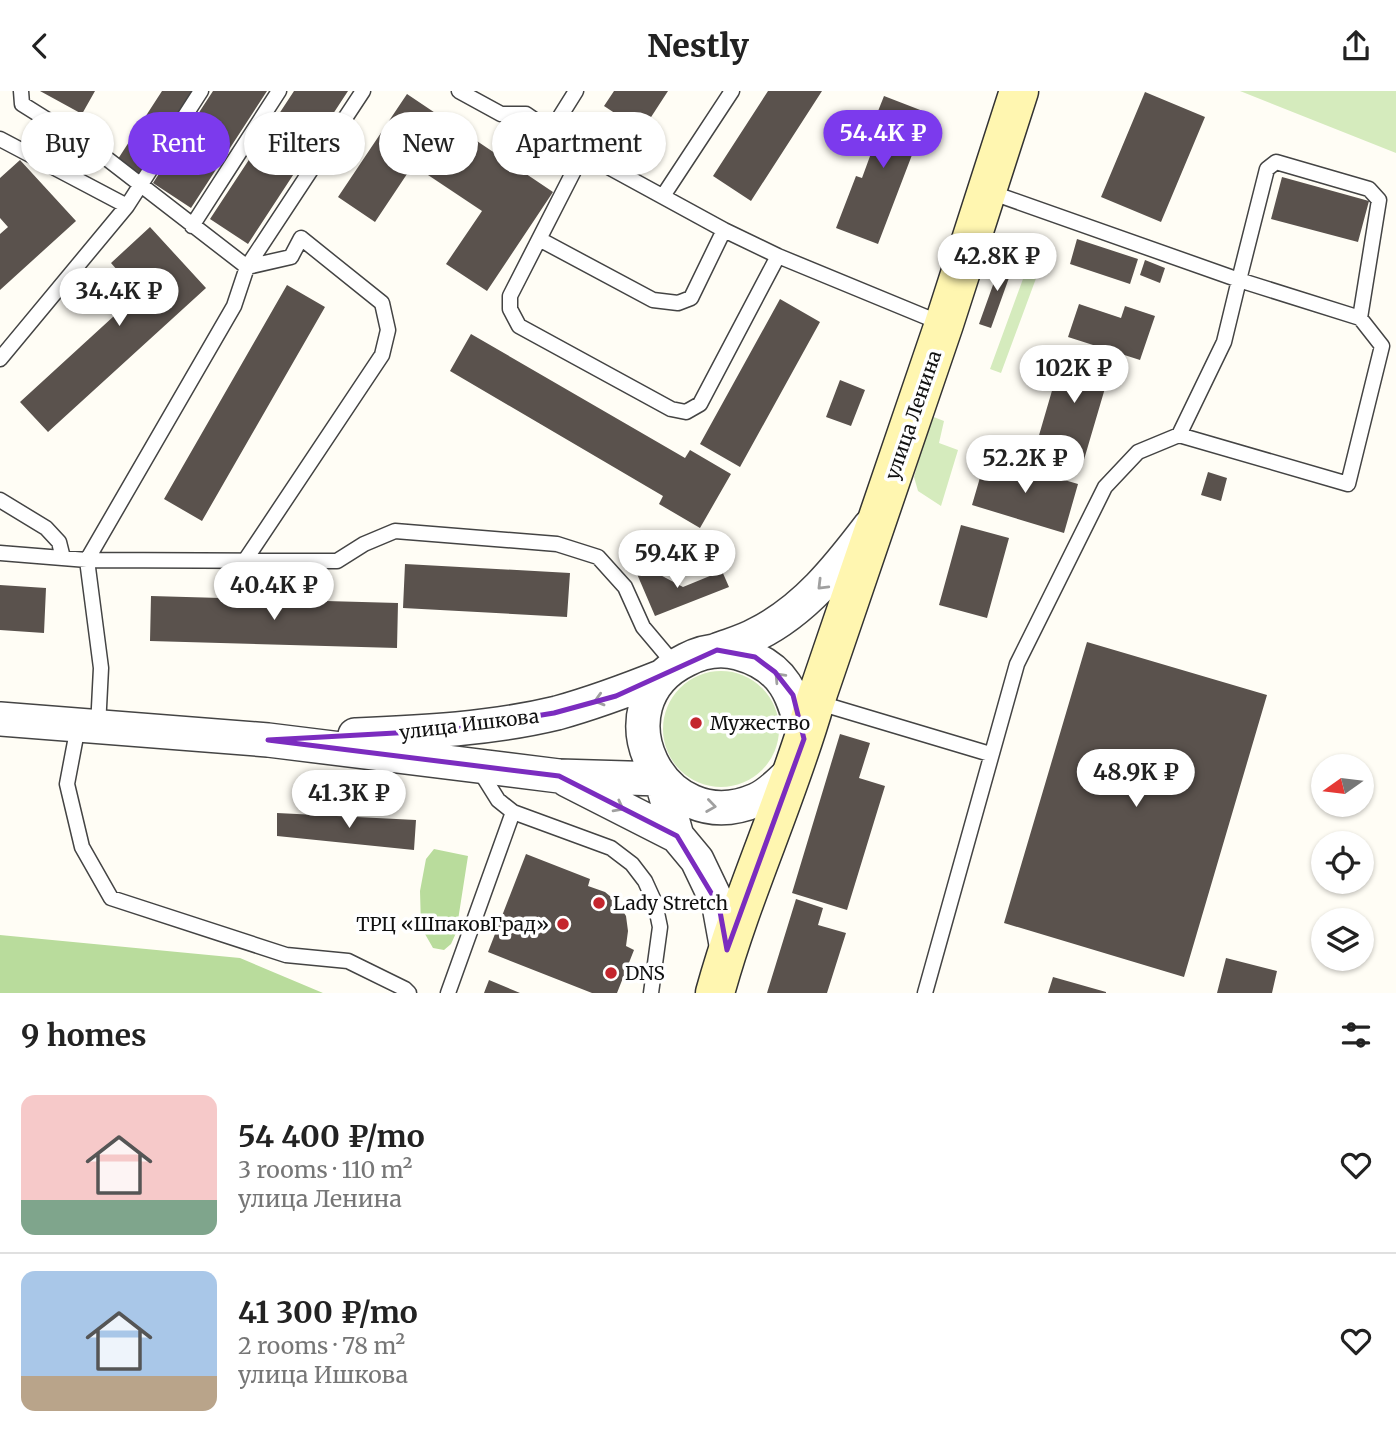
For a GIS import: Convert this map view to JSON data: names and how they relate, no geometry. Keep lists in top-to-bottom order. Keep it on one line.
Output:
{"streets":{"main road":["улица Ленина"],"street":["улица Ишкова"]},"crossings":[["улица Ленина","улица Ишкова"]],"places":["Мужество","Lady Stretch","ТРЦ «ШпаковГрад»","DNS"],"north":"left","page":{"header":"Nestly","price":["54.4K ₽","42.8K ₽","34.4K ₽","102K ₽","52.2K ₽","59.4K ₽","40.4K ₽","48.9K ₽","41.3K ₽"],"chip":["Buy","Rent","Filters","New","Apartment"],"heading":"9 homes","list":[{"name":"54 400 ₽/mo","note":"3 rooms · 110 m² · улица Ленина"},{"name":"41 300 ₽/mo","note":"2 rooms · 78 m² · улица Ишкова"}]}}
